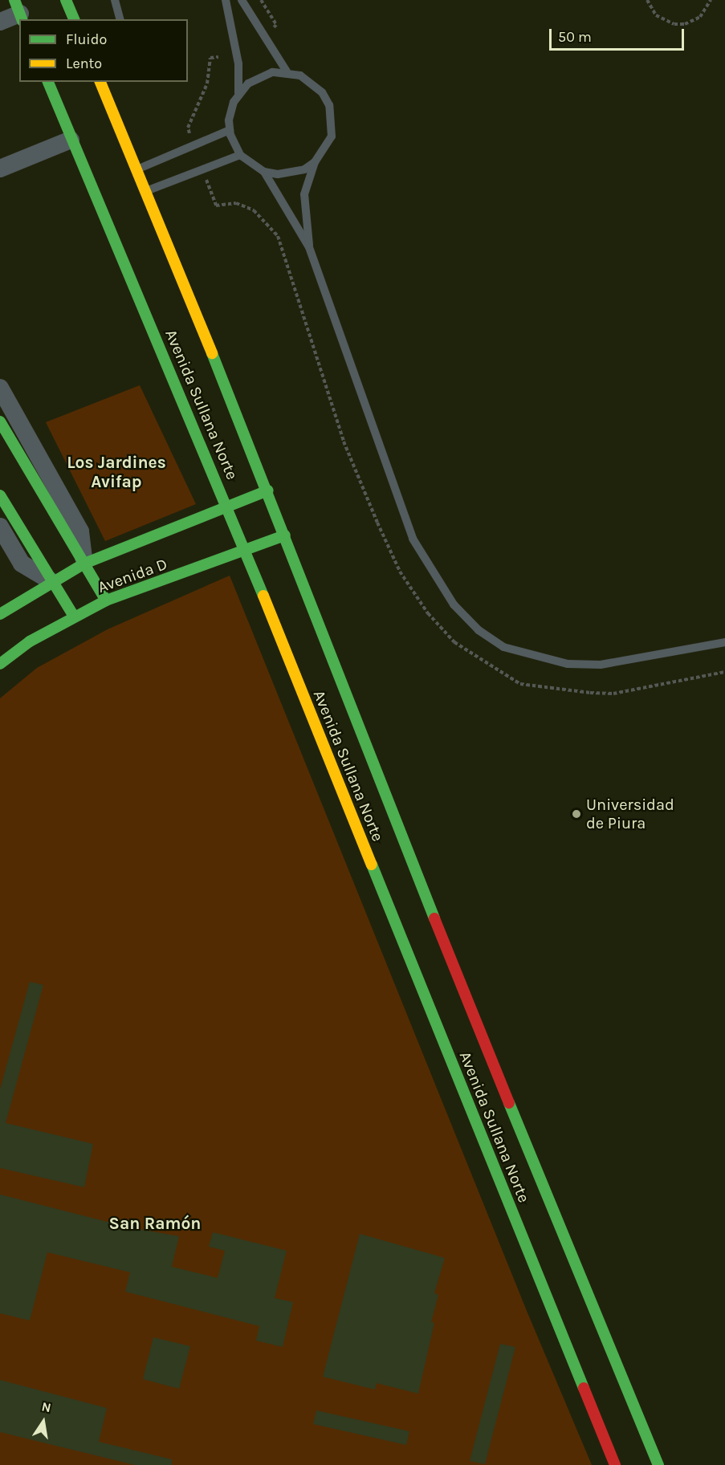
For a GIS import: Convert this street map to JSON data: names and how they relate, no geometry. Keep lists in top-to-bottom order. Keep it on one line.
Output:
{"streets":{"main road":["Avenida Sullana Norte","Avenida D"]},"crossings":[["Avenida Sullana Norte","Avenida D"]],"districts":["Los Jardines Avifap","San Ramón"],"places":["Universidad de Piura"],"legend":["Fluido","Lento"],"scale_bar":"50 m","north":"top"}
